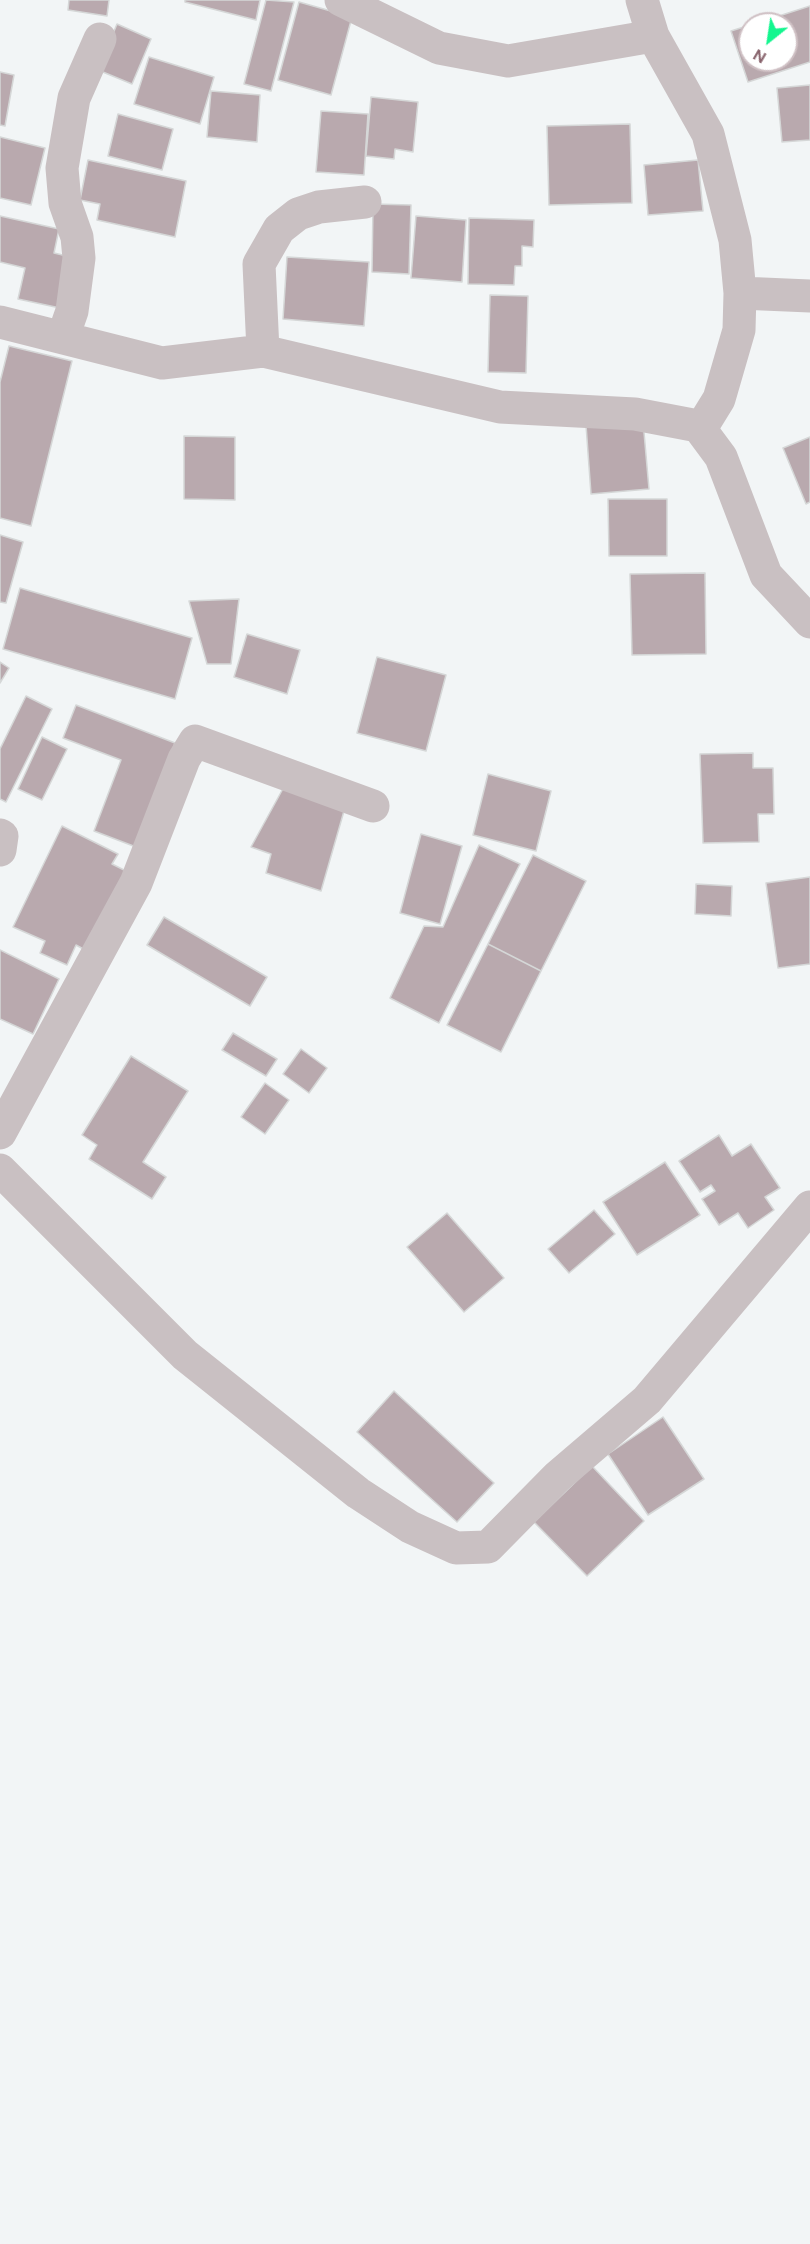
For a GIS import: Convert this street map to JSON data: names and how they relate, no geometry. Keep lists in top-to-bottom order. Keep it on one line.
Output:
{"north":"bottom left"}
